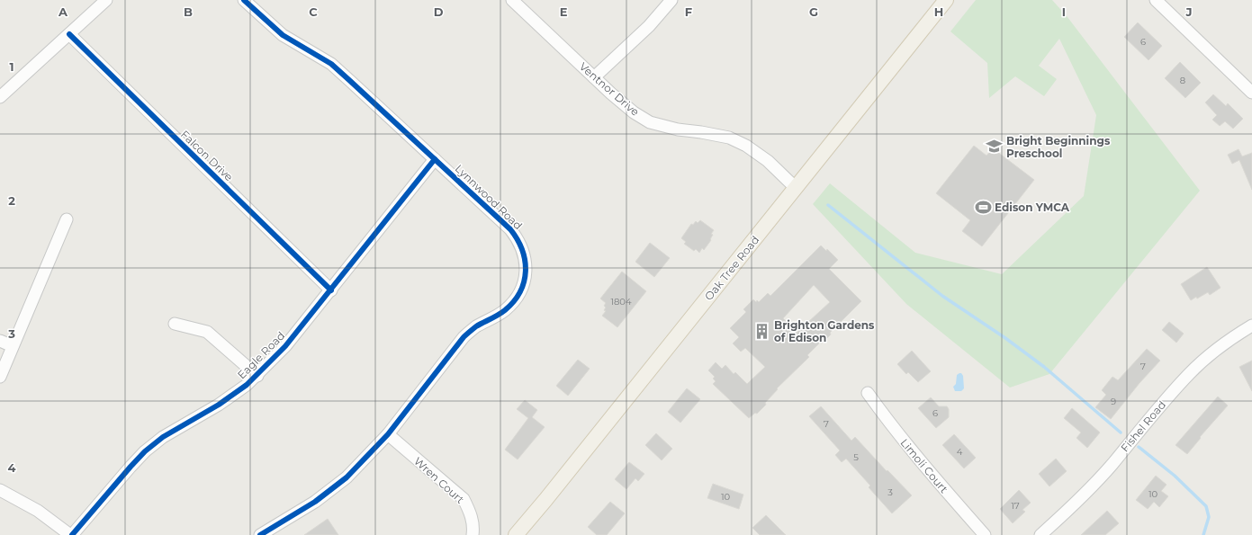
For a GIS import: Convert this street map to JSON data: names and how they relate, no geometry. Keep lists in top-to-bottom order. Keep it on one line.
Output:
{"streets":{"main road":["Oak Tree Road"],"street":["Ventnor Drive","Falcon Drive","Lynnwood Road","Eagle Road","Fishel Road","Limoli Court","Wren Court"]},"crossings":[["Ventnor Drive","Oak Tree Road"],["Falcon Drive","Eagle Road"],["Lynnwood Road","Eagle Road"],["Lynnwood Road","Wren Court"]],"places":{"school or university":["Bright Beginnings Preschool"],"sports":["Edison YMCA"],"building":["Brighton Gardens of Edison"]},"house_numbers":["6","8","1804","7","9","6","7","4","5","3","10","10","17"],"grid":{"columns":["A","B","C","D","E","F","G","H","I","J"],"rows":["1","2","3","4"]}}
